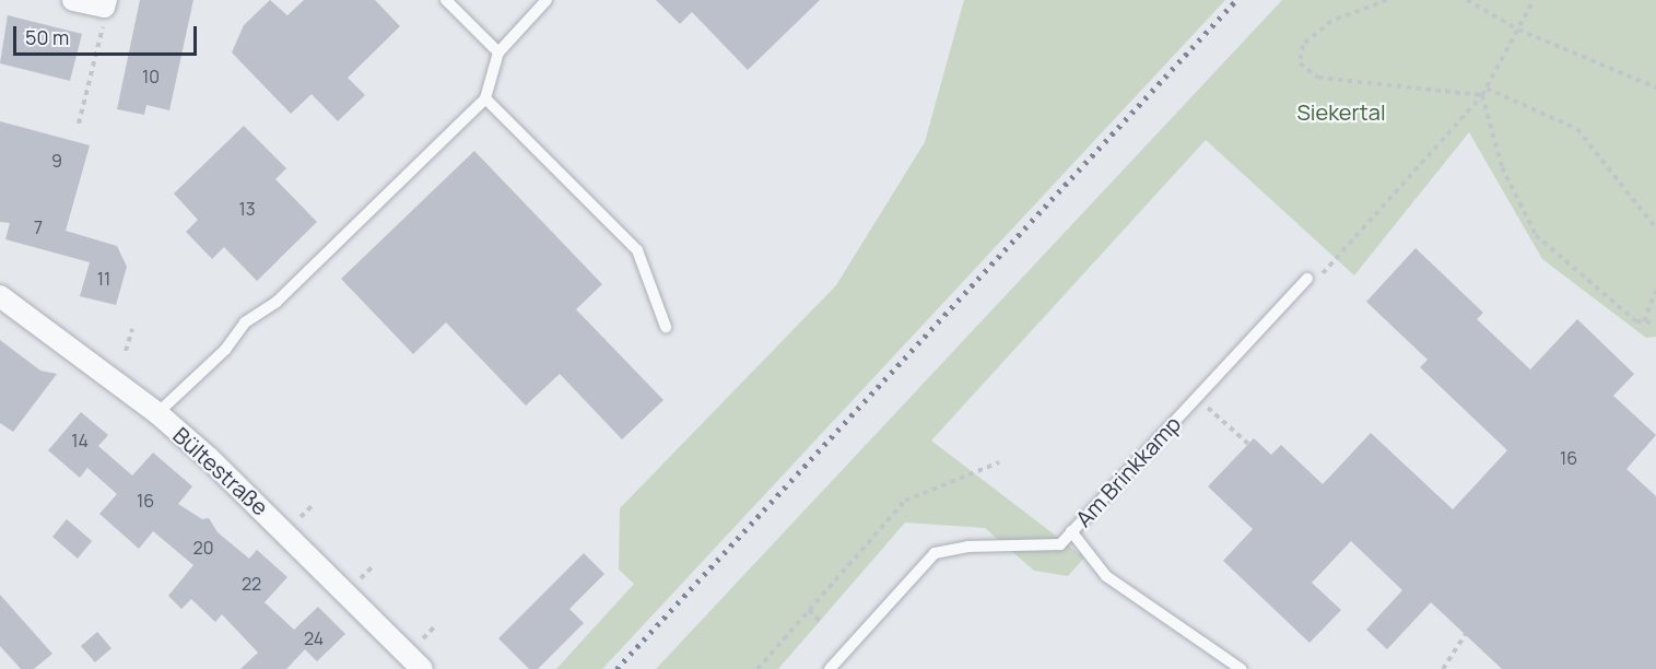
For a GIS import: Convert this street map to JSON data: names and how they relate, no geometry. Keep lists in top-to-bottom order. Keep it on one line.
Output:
{"streets":{"street":["Bültestraße"],"lane":["Am Brinkkamp"]},"parks":["Siekertal"],"house_numbers":["10","9","13","7","11","14","16","16","20","22","24"],"scale_bar":"50 m"}
